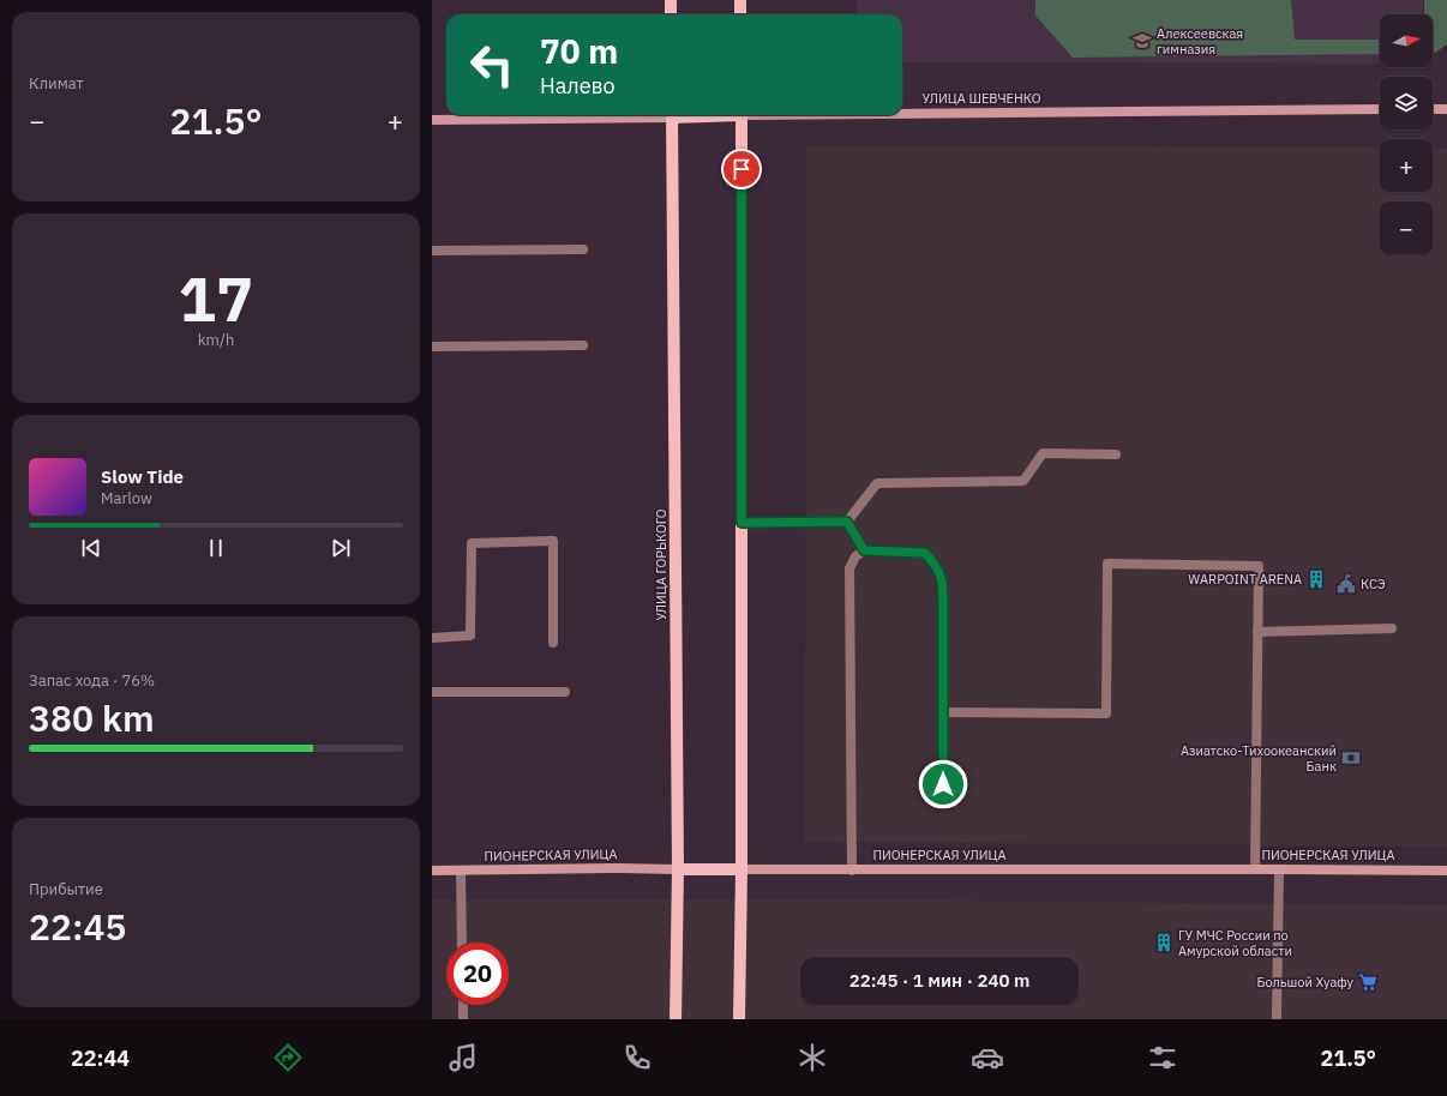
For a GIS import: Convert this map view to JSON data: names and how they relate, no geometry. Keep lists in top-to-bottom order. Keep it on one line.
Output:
{"streets":{"main road":["УЛИЦА ГОРЬКОГО","ПИОНЕРСКАЯ УЛИЦА"],"street":["УЛИЦА ШЕВЧЕНКО"]},"crossings":[["УЛИЦА ГОРЬКОГО","ПИОНЕРСКАЯ УЛИЦА"]],"places":{"school or university":["Алексеевская гимназия"],"building":["WARPOINT ARENA","ГУ МЧС России по Амурской области"],"public building":["КСЭ"],"bank":["Азиатско-Тихоокеанский Банк"],"supermarket":["Большой Хуафу"]},"north":"right","page":{"tile":["Климат",["17","km/h"],["Запас хода · 76%","380 km"],["Прибытие","22:45"]],"map_buttons":["+","−"],"turn":["70 m","Налево"],"heat":["−","21.5°","+"],"song":["Slow Tide","Marlow"],"limit":"20","trip":"22:45 · 1 мин · 240 m","tabs":["22:44","21.5°"]}}
